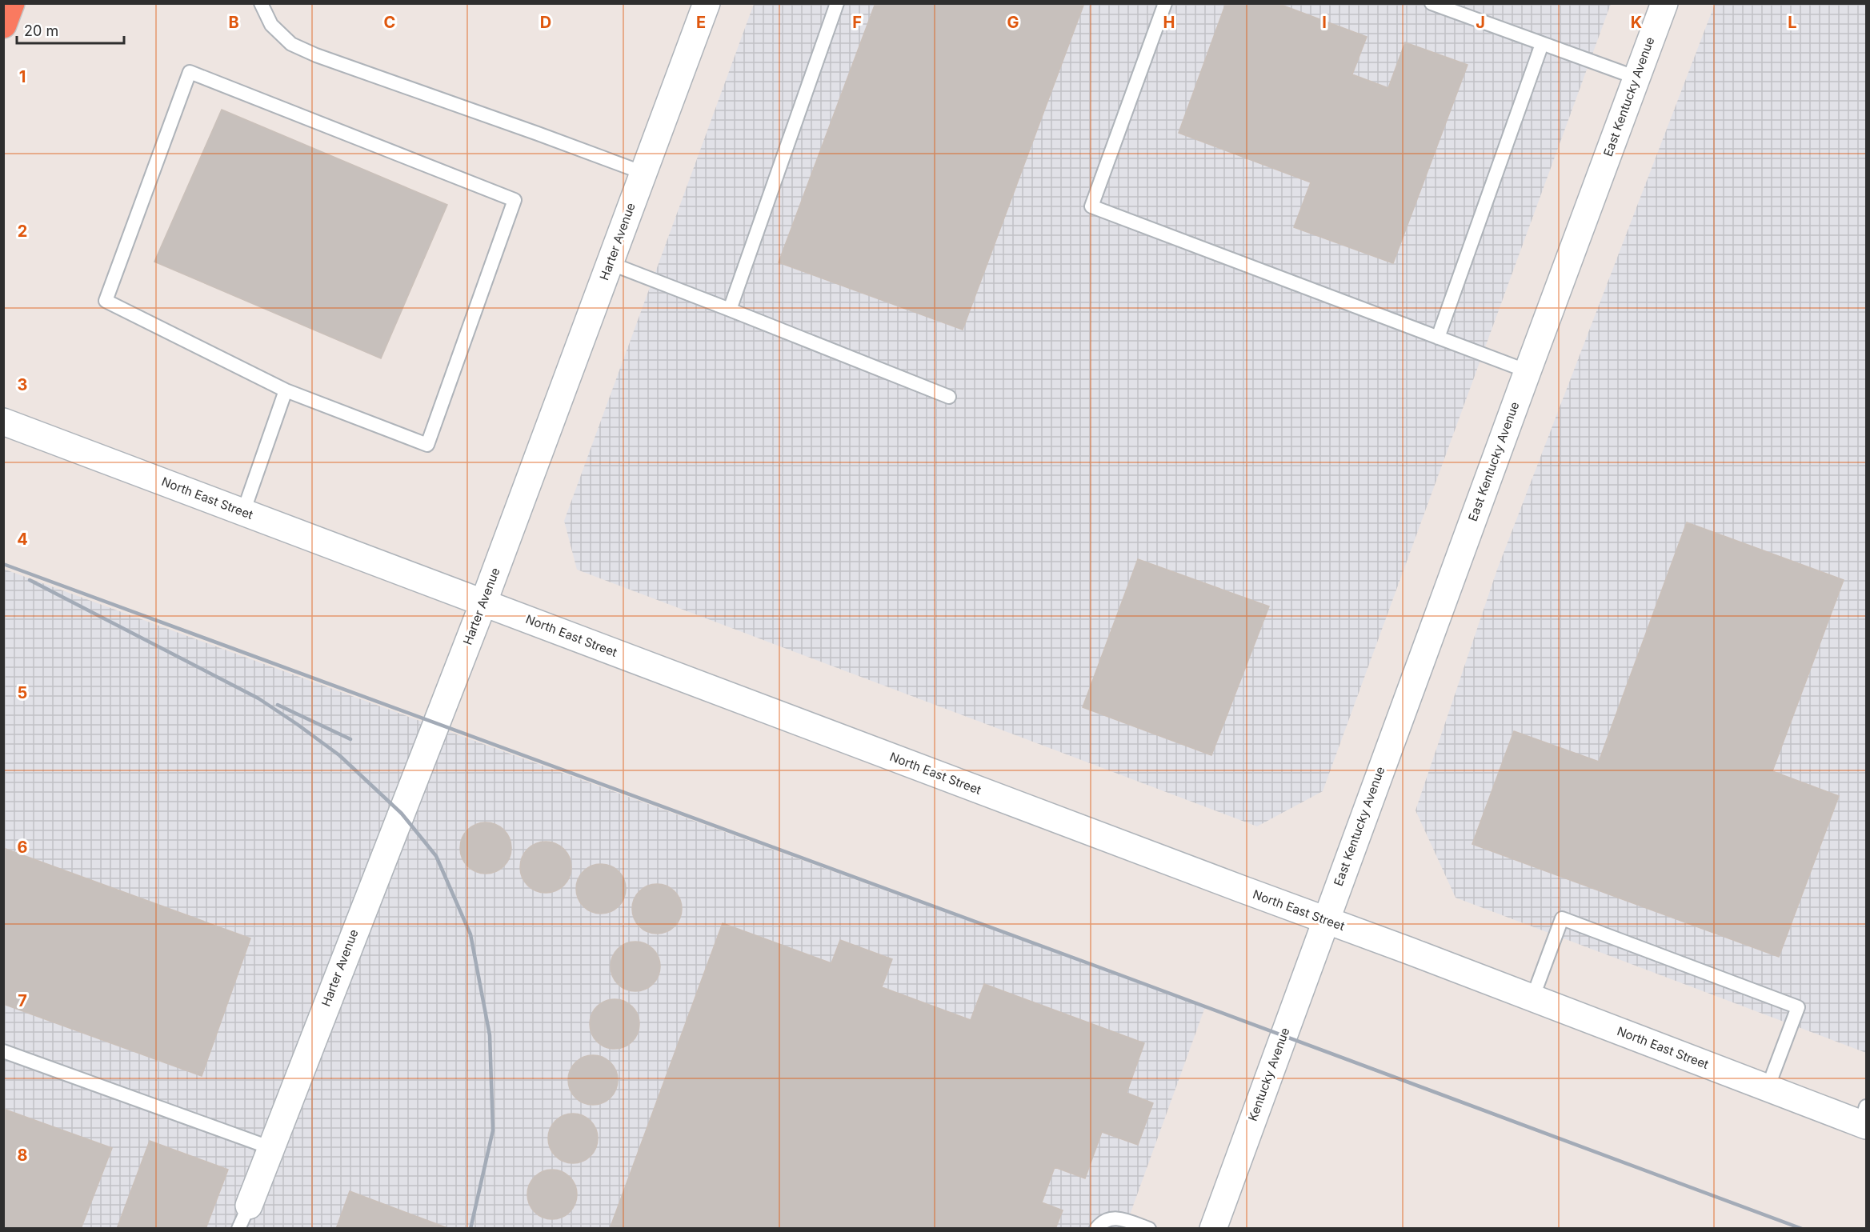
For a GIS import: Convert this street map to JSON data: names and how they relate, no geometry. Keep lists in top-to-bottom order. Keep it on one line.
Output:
{"streets":{"street":["East Kentucky Avenue","Harter Avenue","North East Street","Kentucky Avenue"]},"crossings":[["East Kentucky Avenue","North East Street"],["East Kentucky Avenue","Kentucky Avenue"],["Harter Avenue","North East Street"],["North East Street","Kentucky Avenue"]],"scale_bar":"20 m","grid":{"columns":["B","C","D","E","F","G","H","I","J","K","L"],"rows":["1","2","3","4","5","6","7","8"]}}
